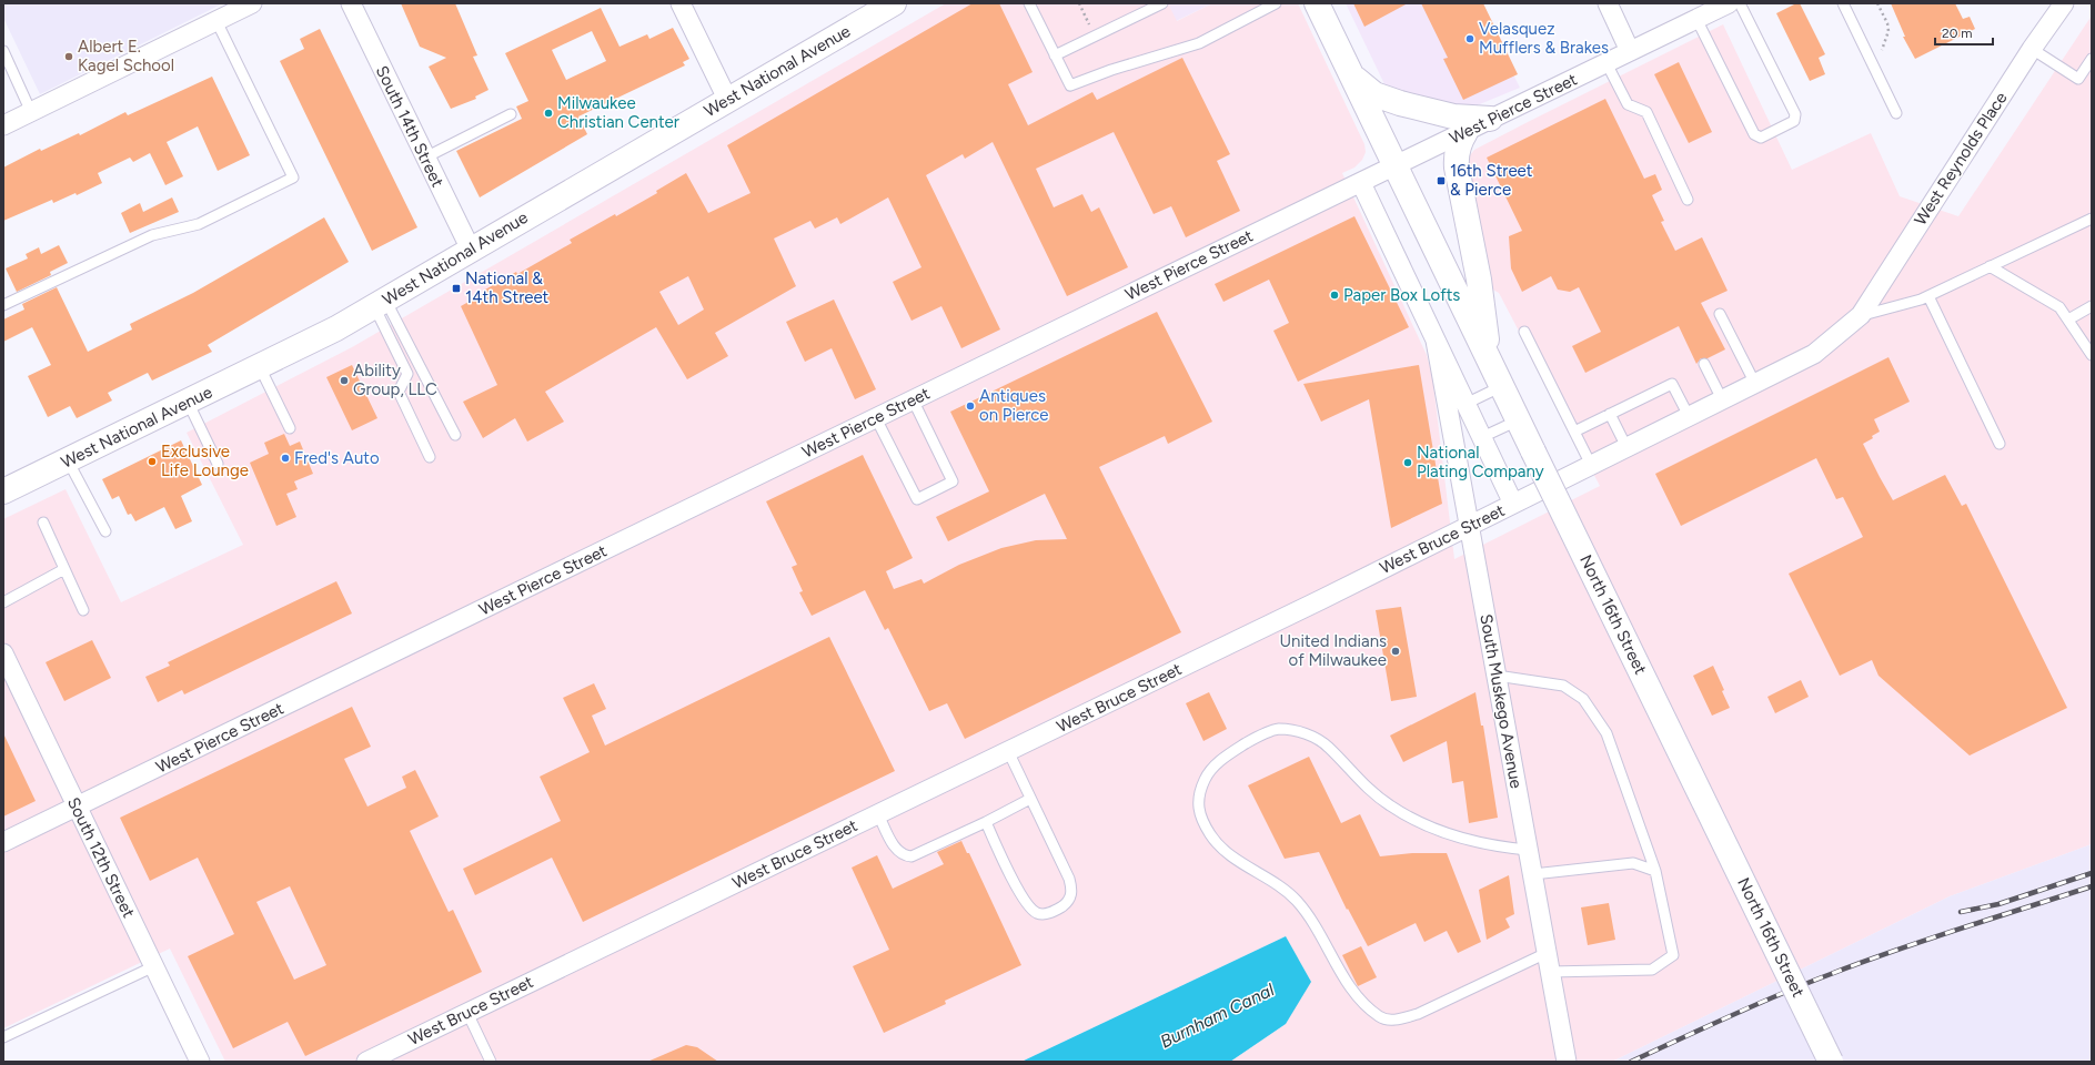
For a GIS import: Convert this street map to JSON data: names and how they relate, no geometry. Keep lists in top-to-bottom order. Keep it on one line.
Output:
{"streets":{"main road":["West National Avenue","North 16th Street"],"street":["West Pierce Street","South 14th Street","West Reynolds Place","West Bruce Street","South Muskego Avenue","South 12th Street"]},"crossings":[["West National Avenue","South 14th Street"],["West Pierce Street","North 16th Street"],["West Pierce Street","South Muskego Avenue"],["West Pierce Street","South 12th Street"],["West Reynolds Place","West Bruce Street"],["West Bruce Street","South Muskego Avenue"]],"water":["Burnham Canal"],"places":{"other":["Velasquez Mufflers & Brakes","Albert E. Kagel School","Milwaukee Christian Center","Paper Box Lofts","Ability Group, LLC","Antiques on Pierce","Fred's Auto","Exclusive Life Lounge","National Plating Company","United Indians of Milwaukee"],"transit":["16th Street & Pierce","National & 14th Street"]},"scale_bar":"20 m"}
